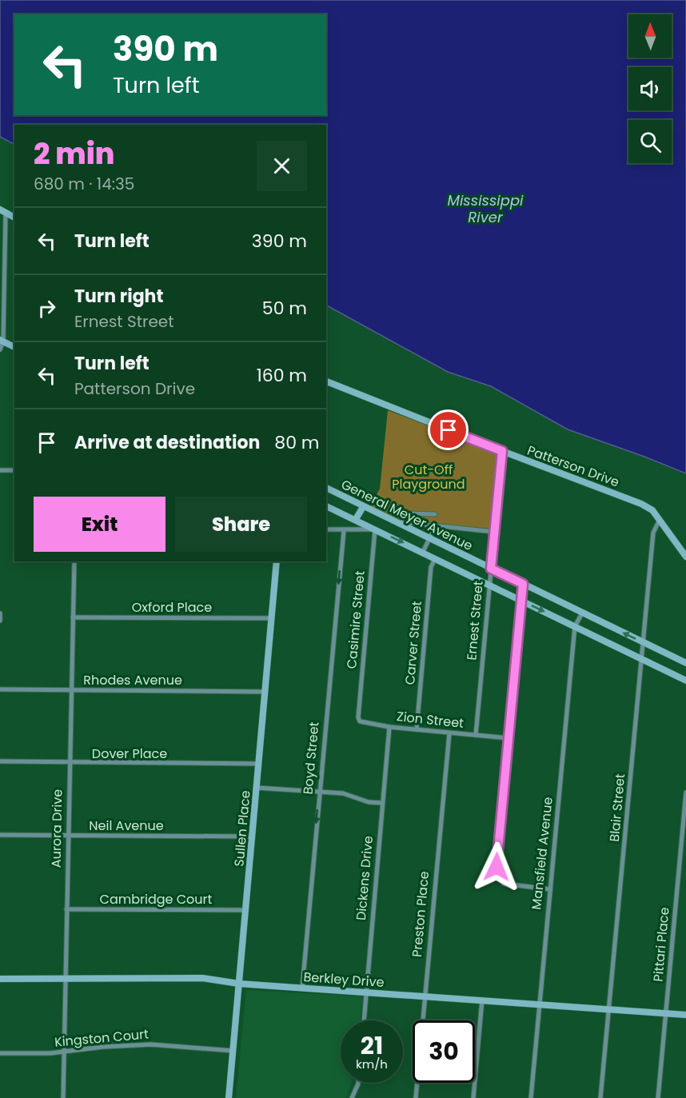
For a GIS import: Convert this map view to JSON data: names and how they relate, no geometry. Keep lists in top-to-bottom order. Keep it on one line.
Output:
{"streets":{"street":["Patterson Drive","General Meyer Avenue","Oxford Place","Casimire Street","Ernest Street","Carver Street","Rhodes Avenue","Zion Street","Dover Place","Boyd Street","Blair Street","Neil Avenue","Aurora Drive","Sullen Place","Mansfield Avenue","Dickens Drive","Cambridge Court","Preston Place","Pittari Place","Berkley Drive","Kingston Court"]},"crossings":[["Patterson Drive","Ernest Street"],["Patterson Drive","Blair Street"],["General Meyer Avenue","Casimire Street"],["General Meyer Avenue","Ernest Street"],["General Meyer Avenue","Carver Street"],["General Meyer Avenue","Blair Street"],["General Meyer Avenue","Mansfield Avenue"],["Oxford Place","Aurora Drive"],["Oxford Place","Sullen Place"],["Casimire Street","Zion Street"],["Ernest Street","Zion Street"],["Carver Street","Zion Street"],["Rhodes Avenue","Aurora Drive"],["Rhodes Avenue","Sullen Place"],["Zion Street","Dickens Drive"],["Zion Street","Preston Place"],["Dover Place","Aurora Drive"],["Dover Place","Sullen Place"],["Boyd Street","Berkley Drive"],["Blair Street","Berkley Drive"],["Neil Avenue","Aurora Drive"],["Neil Avenue","Sullen Place"],["Aurora Drive","Cambridge Court"],["Aurora Drive","Berkley Drive"],["Aurora Drive","Kingston Court"],["Sullen Place","Cambridge Court"],["Sullen Place","Berkley Drive"],["Sullen Place","Kingston Court"],["Mansfield Avenue","Berkley Drive"],["Dickens Drive","Berkley Drive"],["Preston Place","Berkley Drive"],["Pittari Place","Berkley Drive"]],"one_way":["Boyd Street"],"water":["Mississippi River"],"parks":["Cut-Off Playground"],"north":"top","page":{"turn":["390 m","Turn left"],"heading":["2 min","680 m · 14:35"],"list":[{"name":"Turn left","value":"390 m"},{"name":"Turn right","note":"Ernest Street","value":"50 m"},{"name":"Turn left","note":"Patterson Drive","value":"160 m"},{"name":"Arrive at destination","value":"80 m"}],"buttons":["Exit","Share"],"speed":"21 km/h","limit":"30"}}
